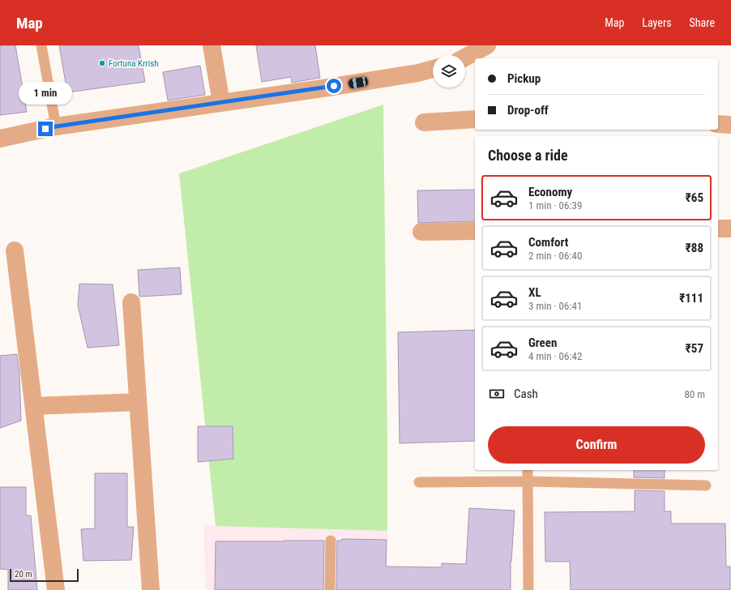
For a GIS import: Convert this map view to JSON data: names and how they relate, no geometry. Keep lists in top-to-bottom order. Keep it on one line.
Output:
{"places":["Fortuna Krrish"],"scale_bar":"20 m","page":{"header":"Map","nav":["Map","Layers","Share"],"banner":["Pickup","Drop-off"],"bubble":"1 min","heading":"Choose a ride","list":[{"name":"Economy","note":"1 min · 06:39","value":"₹65"},{"name":"Comfort","note":"2 min · 06:40","value":"₹88"},{"name":"XL","note":"3 min · 06:41","value":"₹111"},{"name":"Green","note":"4 min · 06:42","value":"₹57"}],"pay":["Cash","80 m"],"buttons":"Confirm","scale":"20 m"}}
